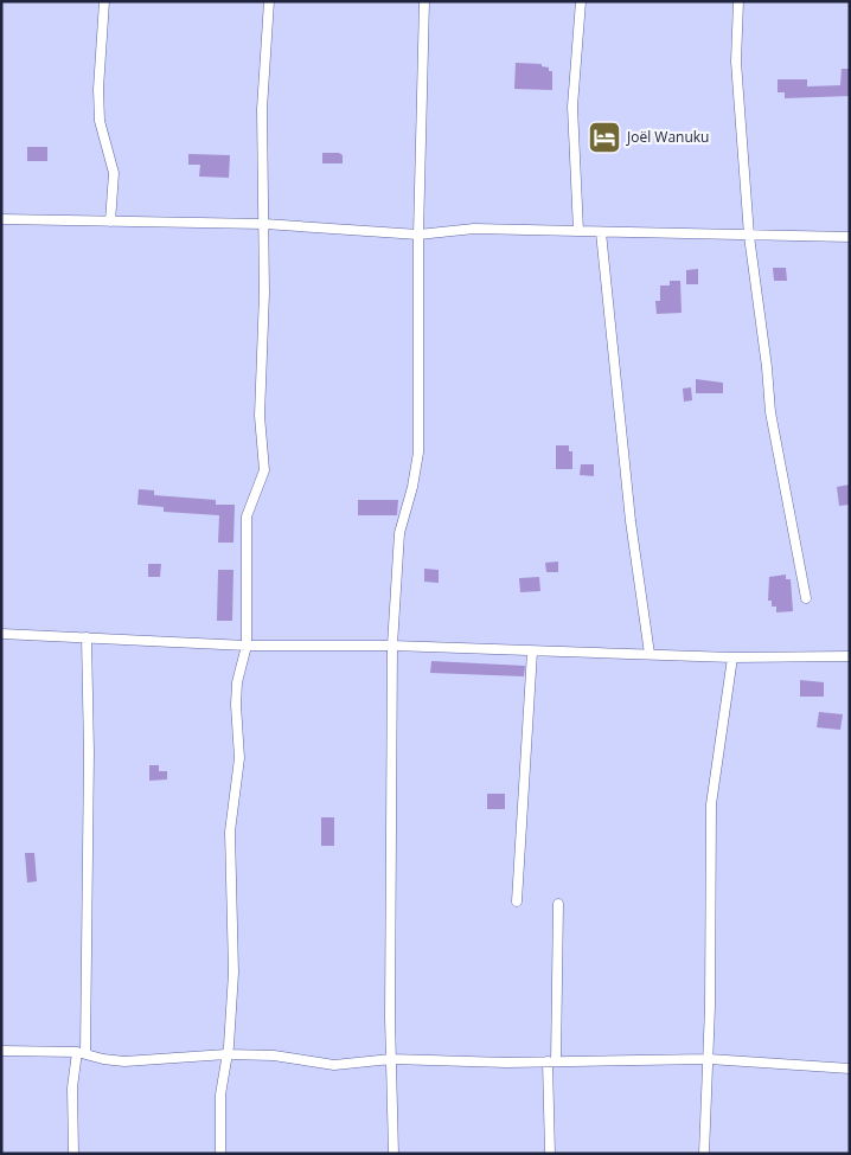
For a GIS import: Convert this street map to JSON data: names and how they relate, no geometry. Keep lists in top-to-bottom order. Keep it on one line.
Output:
{"places":{"hotel":["Joël Wanuku"]}}
